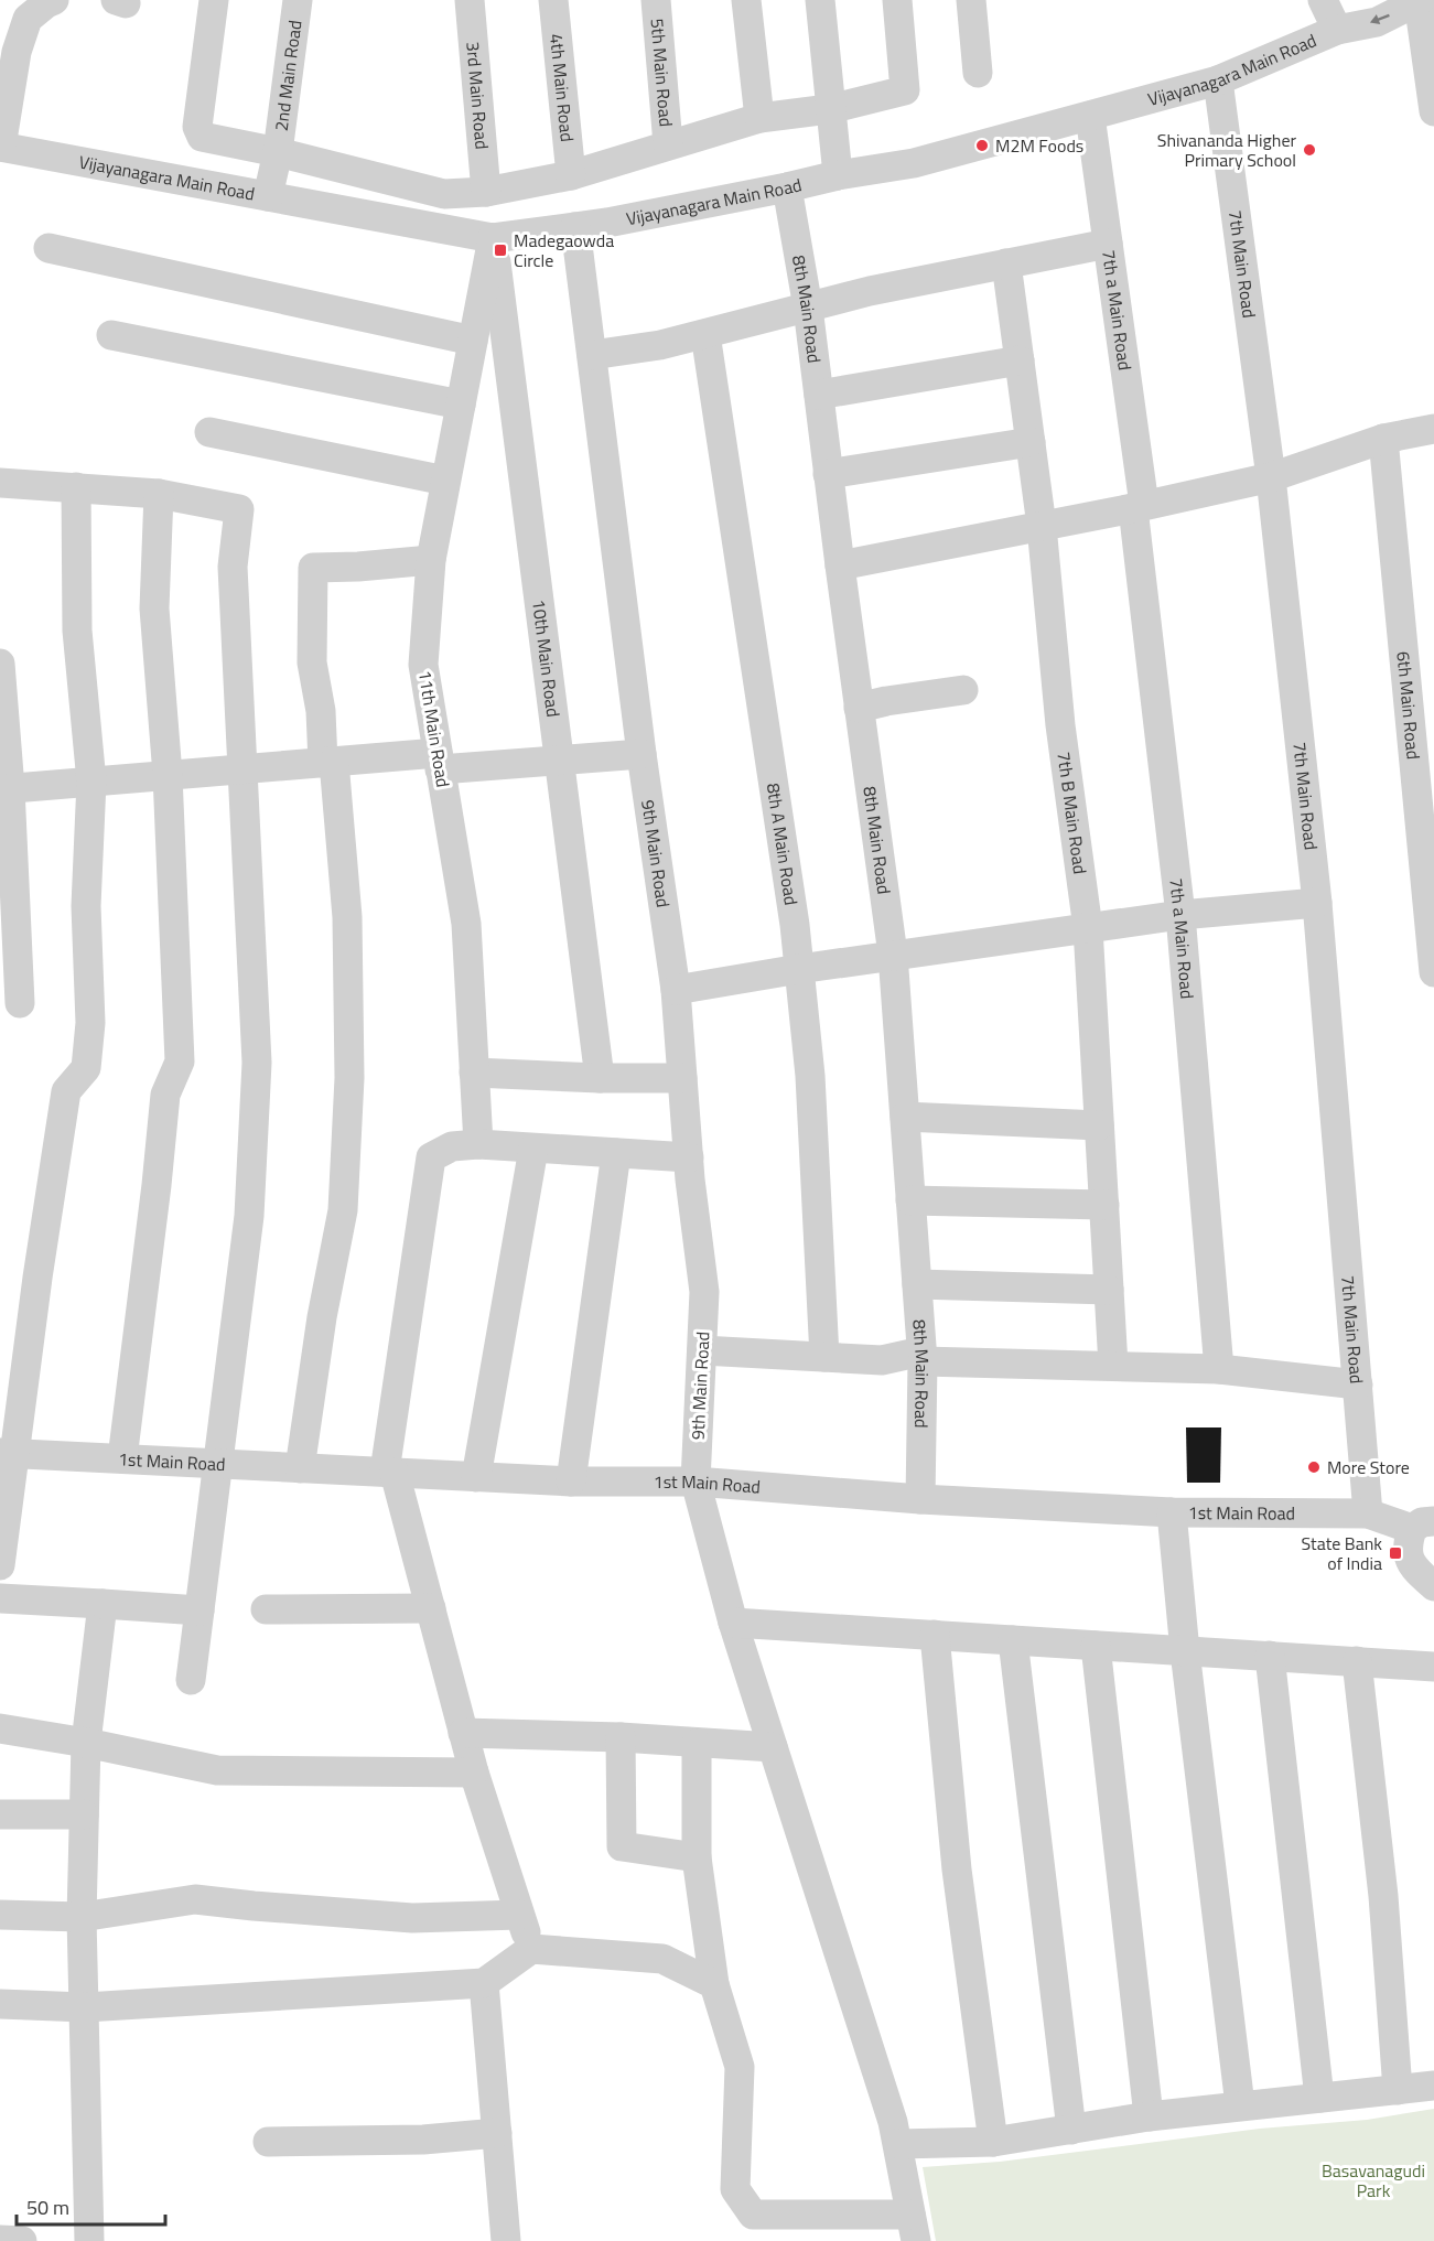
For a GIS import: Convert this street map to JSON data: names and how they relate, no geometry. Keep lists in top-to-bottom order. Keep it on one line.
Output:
{"streets":{"street":["Vijayanagara Main Road","5th Main Road","2nd Main Road","4th Main Road","3rd Main Road","7th Main Road","8th Main Road","7th a Main Road","10th Main Road","6th Main Road","11th Main Road","7th B Main Road","8th A Main Road","9th Main Road","1st Main Road"]},"crossings":[["Vijayanagara Main Road","2nd Main Road"],["Vijayanagara Main Road","7th Main Road"],["Vijayanagara Main Road","8th Main Road"],["Vijayanagara Main Road","7th a Main Road"],["Vijayanagara Main Road","10th Main Road"],["Vijayanagara Main Road","11th Main Road"],["Vijayanagara Main Road","9th Main Road"],["7th Main Road","1st Main Road"],["8th Main Road","1st Main Road"],["10th Main Road","11th Main Road"],["9th Main Road","1st Main Road"]],"parks":["Basavanagudi Park"],"places":{"other":["M2M Foods","Shivananda Higher Primary School","More Store"],"transit":["Madegaowda Circle","State Bank of India"]},"scale_bar":"50 m"}
